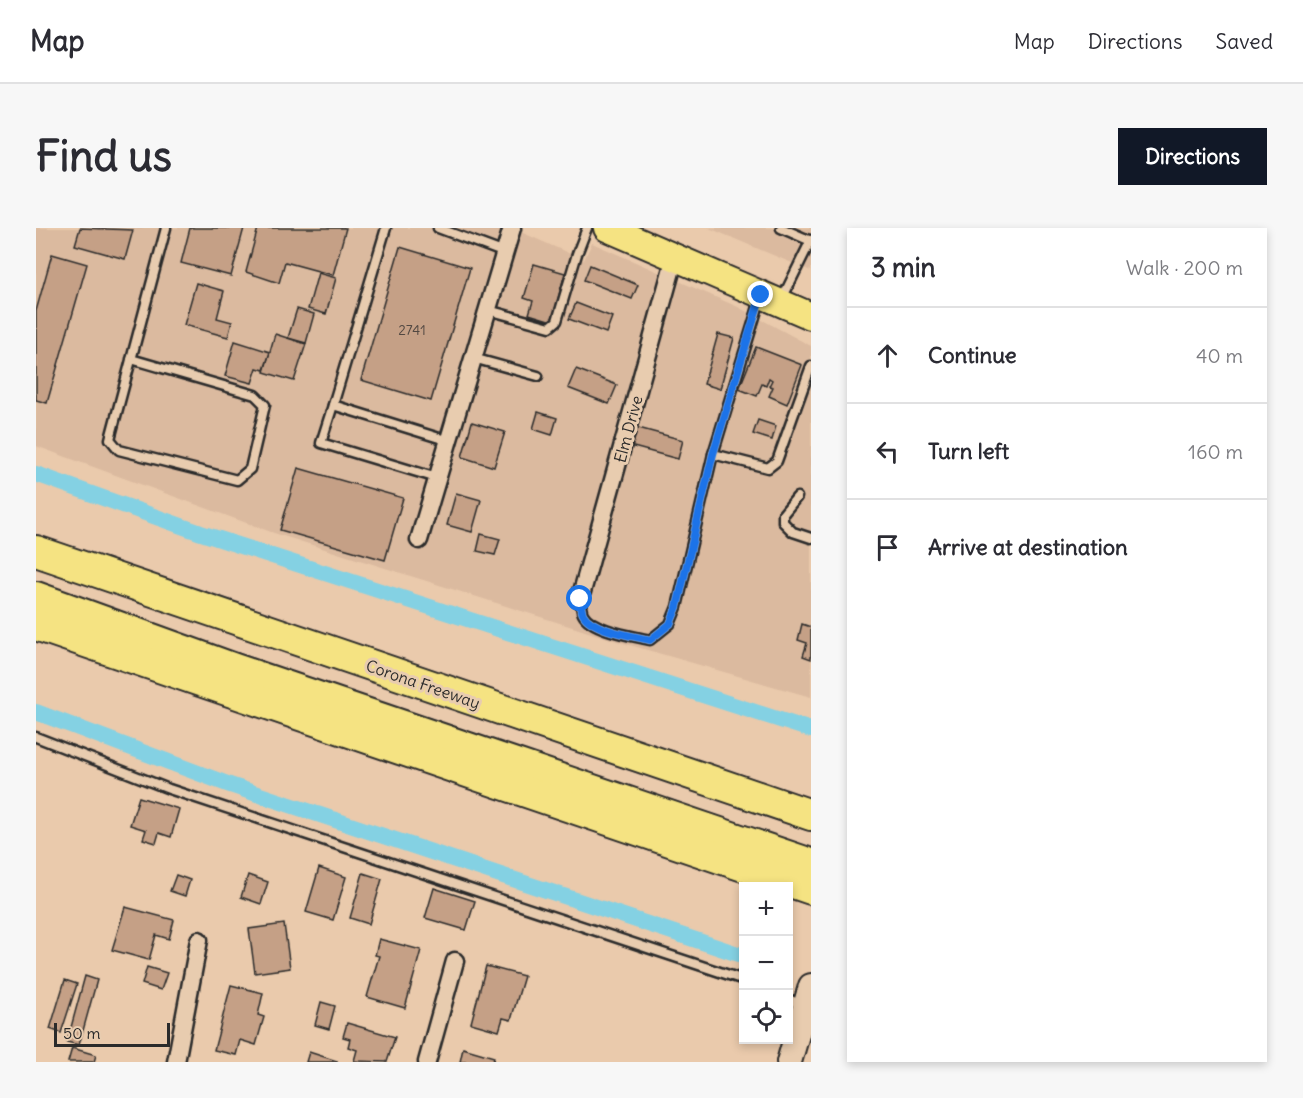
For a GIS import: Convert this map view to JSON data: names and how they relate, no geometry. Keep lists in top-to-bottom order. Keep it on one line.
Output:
{"streets":{"highway":["Corona Freeway"],"street":["Elm Drive"]},"house_numbers":["2741"],"scale_bar":"50 m","page":{"header":"Map","nav":["Map","Directions","Saved"],"buttons":"Directions","title":"Find us","heading":["3 min","Walk · 200 m"],"list":[["Continue","40 m"],["Turn left","160 m"],"Arrive at destination"],"map_buttons":["+","−"],"scale":"50 m"}}
